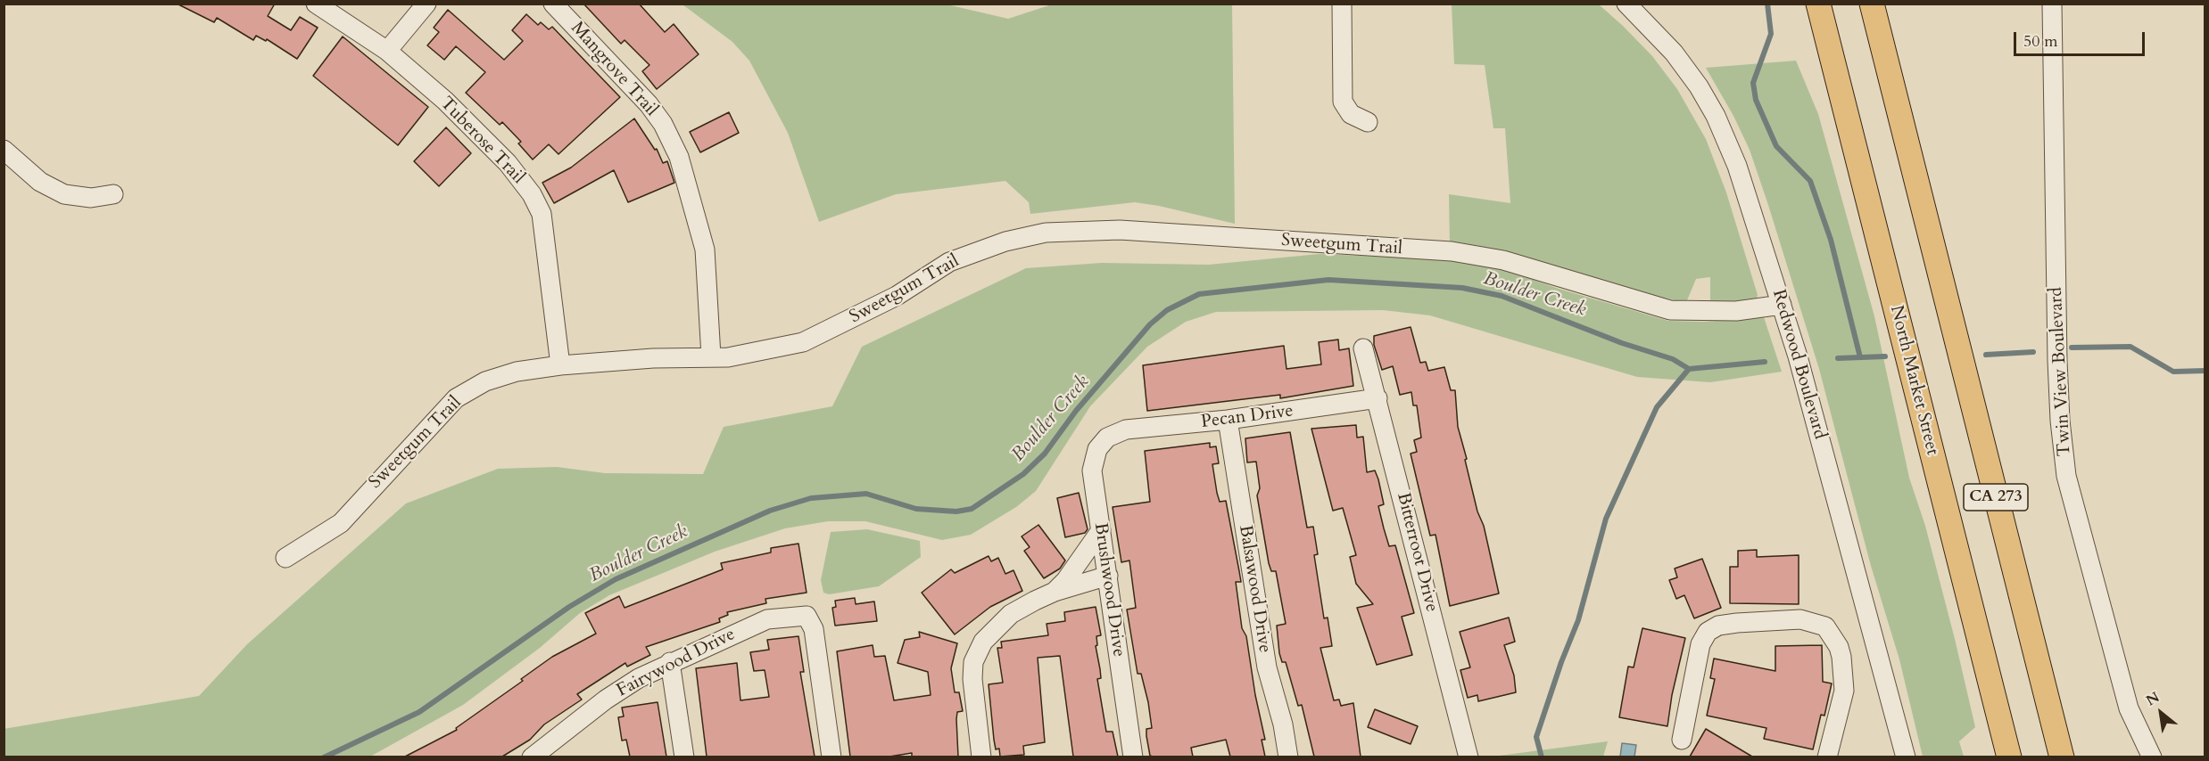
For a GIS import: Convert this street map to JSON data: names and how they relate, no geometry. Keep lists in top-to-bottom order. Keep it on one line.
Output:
{"streets":{"main road":["North Market Street","CA 273"],"street":["Mangrove Trail","Tuberose Trail","Sweetgum Trail","Redwood Boulevard","Twin View Boulevard","Pecan Drive","Bitterroot Drive","Balsawood Drive","Brushwood Drive","Fairywood Drive"]},"crossings":[["Mangrove Trail","Sweetgum Trail"],["Tuberose Trail","Sweetgum Trail"],["Sweetgum Trail","Redwood Boulevard"],["Pecan Drive","Bitterroot Drive"],["Pecan Drive","Balsawood Drive"],["Pecan Drive","Brushwood Drive"]],"water":["Boulder Creek"],"scale_bar":"50 m","north":"top left"}
